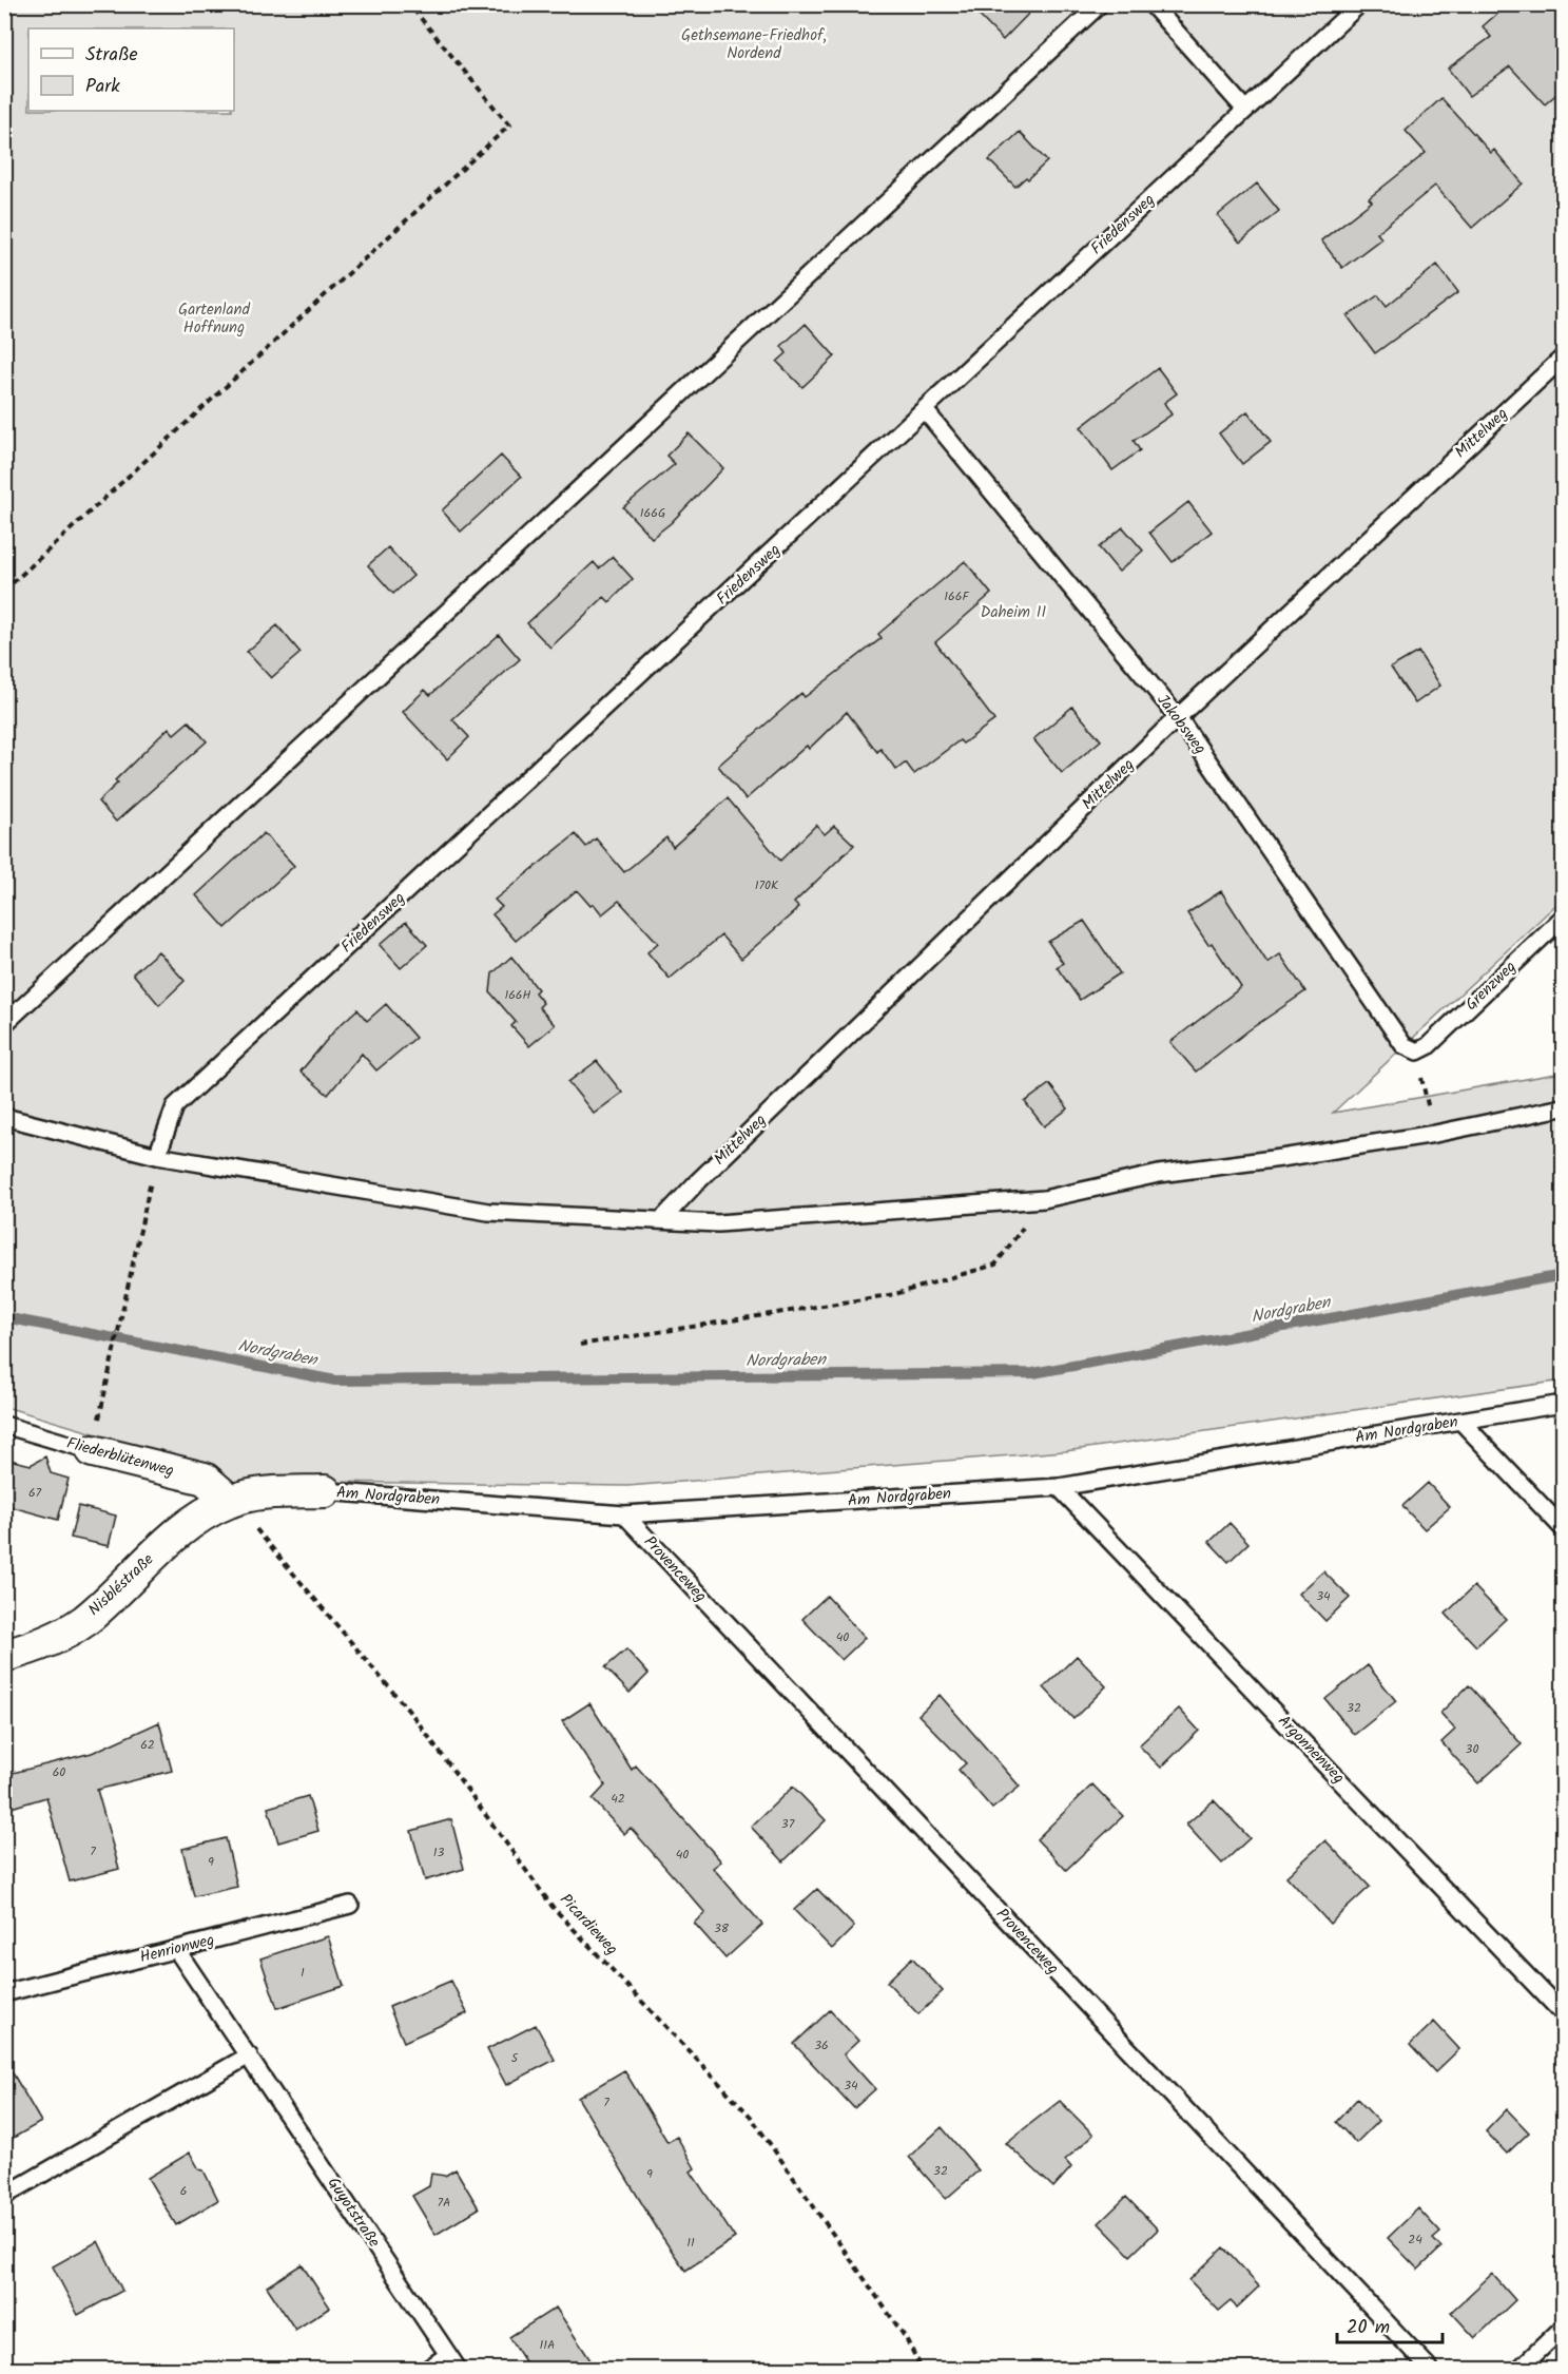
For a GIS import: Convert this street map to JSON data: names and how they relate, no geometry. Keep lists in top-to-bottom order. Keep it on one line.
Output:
{"streets":{"street":["Am Nordgraben","Fliederblütenweg","Nisbléstraße"],"lane":["Friedensweg","Mittelweg","Jakobsweg","Grenzweg","Provenceweg","Argonnenweg","Henrionweg","Guyotstraße"],"path":["Picardieweg"]},"crossings":[["Friedensweg","Jakobsweg"],["Mittelweg","Jakobsweg"],["Jakobsweg","Grenzweg"],["Am Nordgraben","Fliederblütenweg"],["Am Nordgraben","Provenceweg"],["Am Nordgraben","Nisbléstraße"],["Am Nordgraben","Argonnenweg"],["Am Nordgraben","Picardieweg"],["Fliederblütenweg","Nisbléstraße"],["Fliederblütenweg","Picardieweg"],["Nisbléstraße","Picardieweg"],["Henrionweg","Guyotstraße"]],"water":["Nordgraben"],"parks":["Gethsemane-Friedhof, Nordend","Gartenland Hoffnung","Daheim II"],"house_numbers":["166G","166F","170K","166H","67","34","40","32","62","30","60","42","37","7","13","40","9","38","1","36","5","34","7","32","9","6","7A","24","11","11A"],"legend":["Straße","Park"],"scale_bar":"20 m"}
